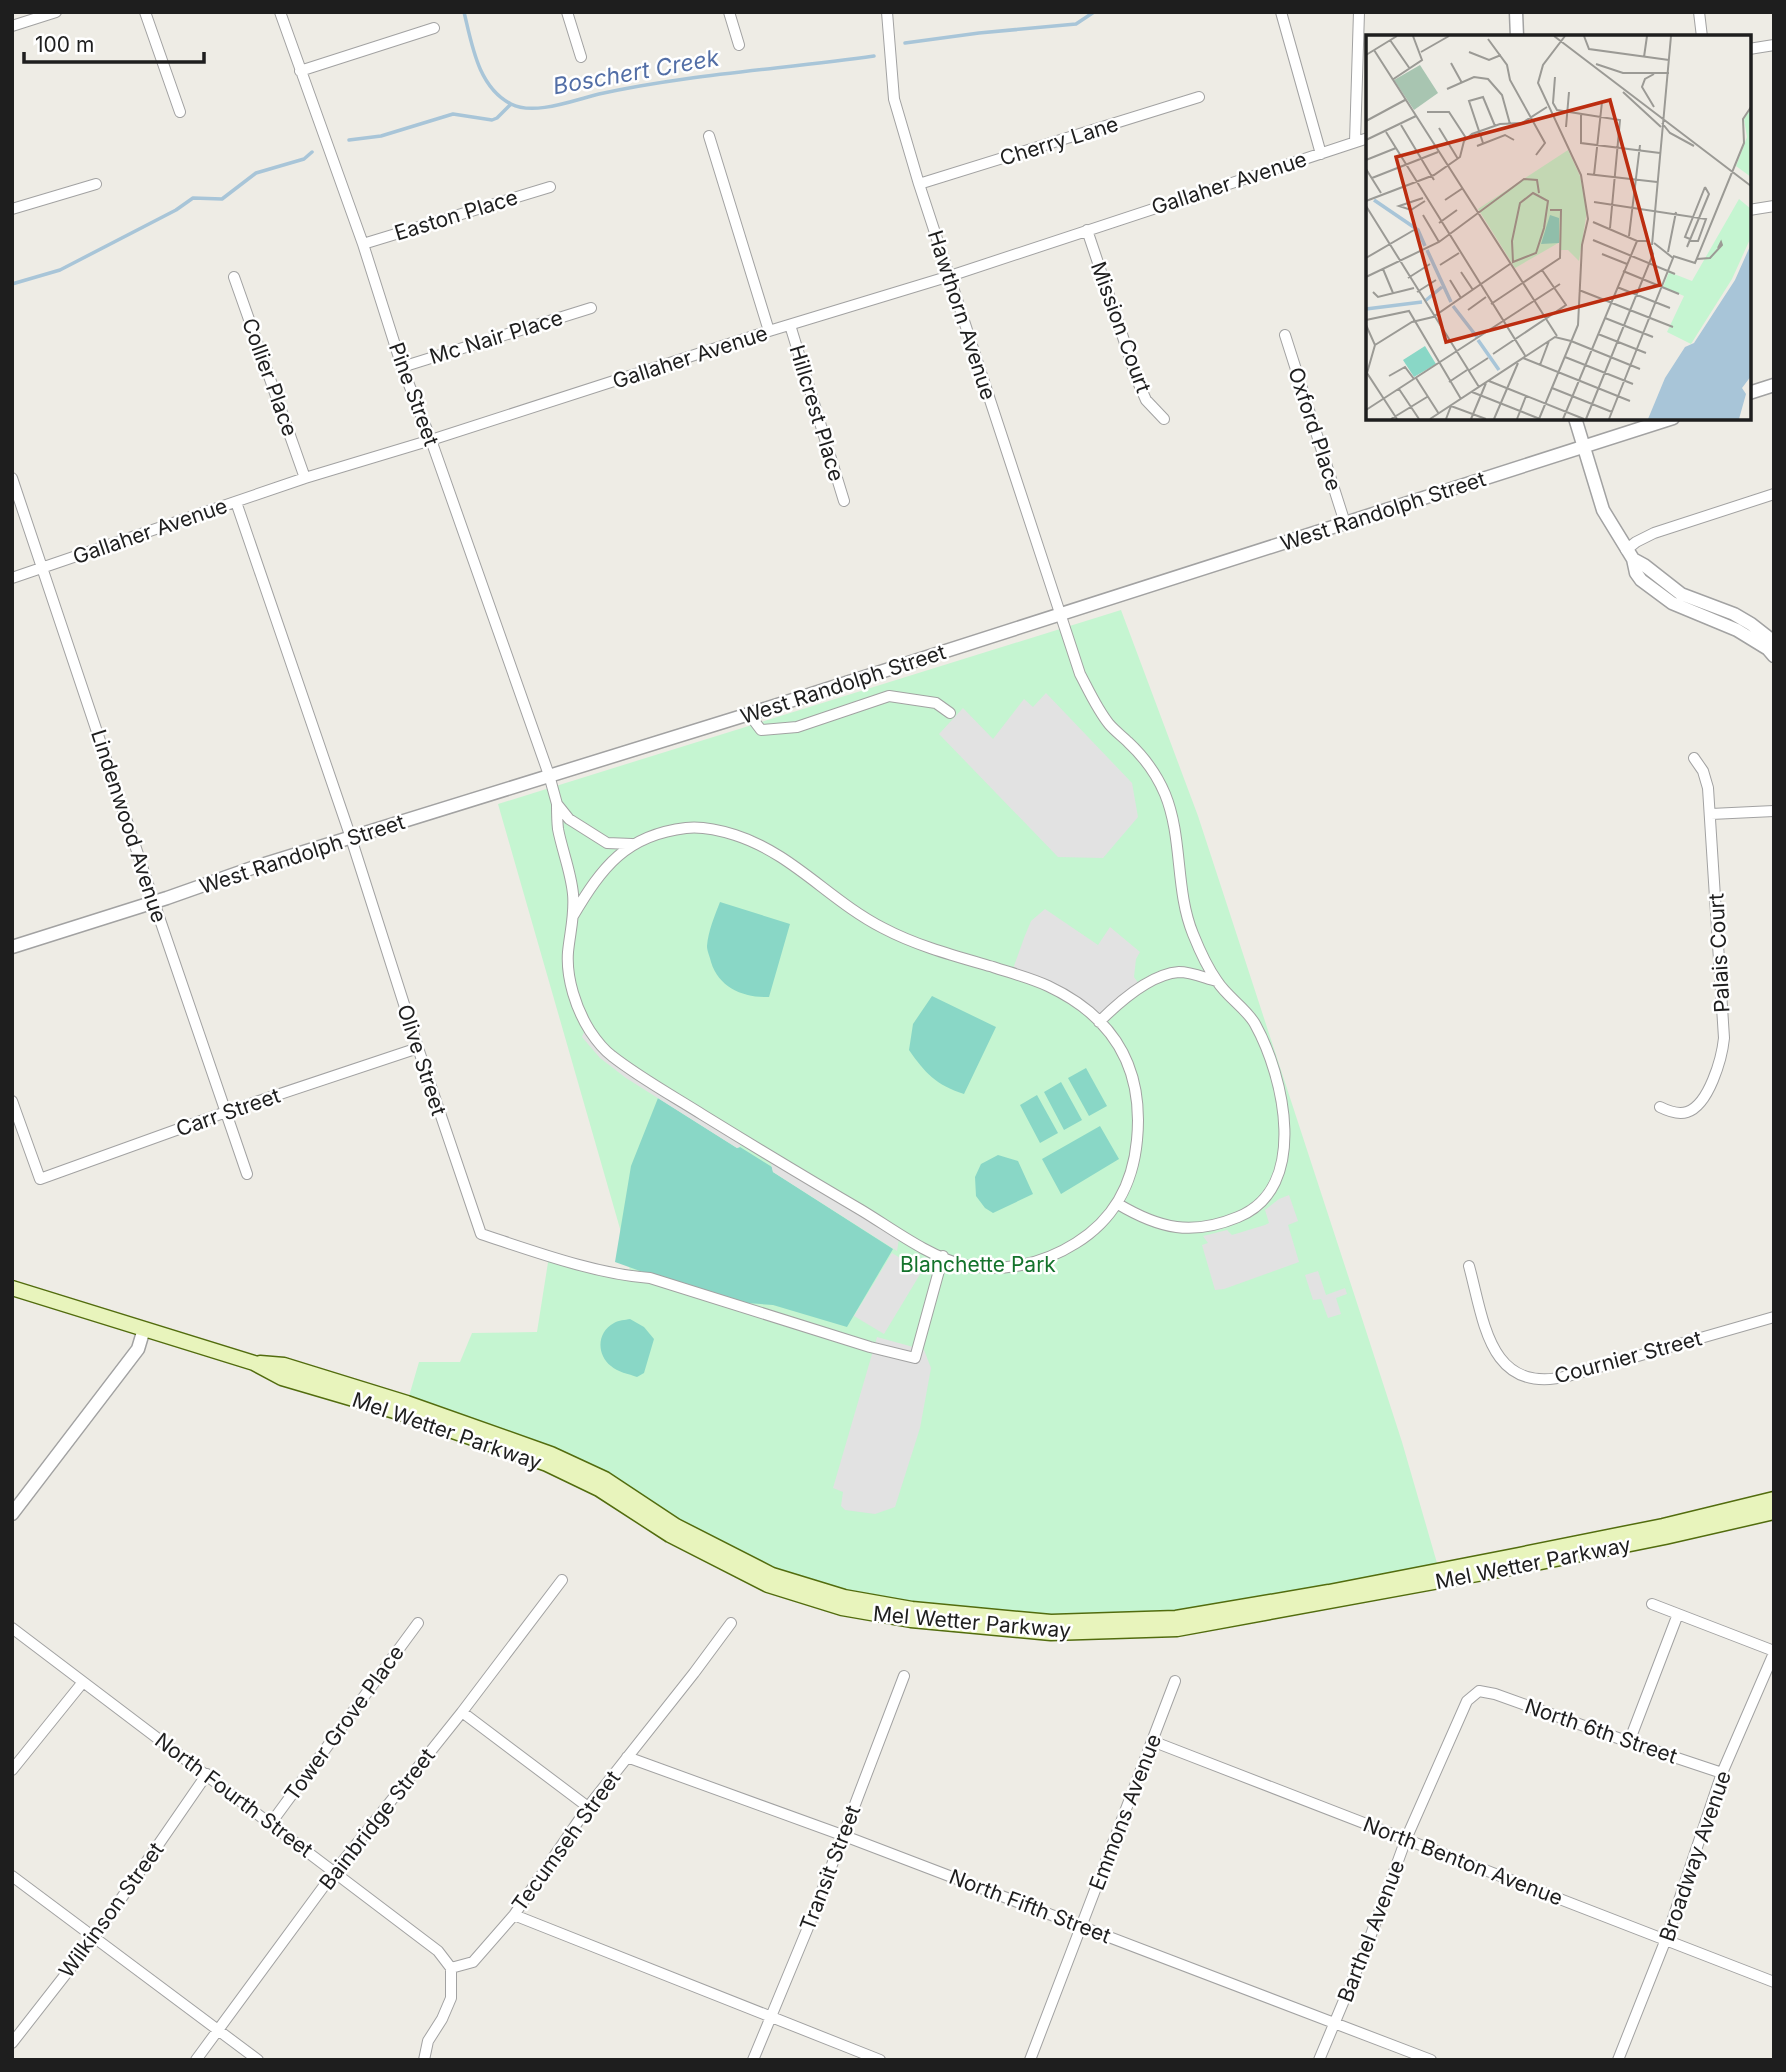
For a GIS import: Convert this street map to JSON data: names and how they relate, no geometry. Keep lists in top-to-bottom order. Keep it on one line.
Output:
{"streets":{"main road":["Mel Wetter Parkway"],"street":["Cherry Lane","Gallaher Avenue","Easton Place","Hawthorn Avenue","Mission Court","Mc Nair Place","Collier Place","Pine Street","Hillcrest Place","Oxford Place","West Randolph Street","Lindenwood Avenue","Palais Court","Olive Street","Carr Street","Cournier Street","Tower Grove Place","North 6th Street","North Fourth Street","Emmons Avenue","Bainbridge Street","Tecumseh Street","Broadway Avenue","North Benton Avenue","Transit Street","North Fifth Street","Wilkinson Street","Barthel Avenue"]},"crossings":[["Cherry Lane","Hawthorn Avenue"],["Gallaher Avenue","Hawthorn Avenue"],["Gallaher Avenue","Mission Court"],["Gallaher Avenue","Collier Place"],["Gallaher Avenue","Pine Street"],["Gallaher Avenue","Hillcrest Place"],["Gallaher Avenue","Lindenwood Avenue"],["Gallaher Avenue","Olive Street"],["Easton Place","Pine Street"],["Hawthorn Avenue","West Randolph Street"],["Mc Nair Place","Pine Street"],["Pine Street","West Randolph Street"],["Oxford Place","West Randolph Street"],["West Randolph Street","Lindenwood Avenue"],["West Randolph Street","Olive Street"],["Lindenwood Avenue","Carr Street"],["Olive Street","Carr Street"],["Tower Grove Place","North Fourth Street"],["North 6th Street","Broadway Avenue"],["North 6th Street","Barthel Avenue"],["North Fourth Street","Bainbridge Street"],["North Fourth Street","Tecumseh Street"],["North Fourth Street","Wilkinson Street"],["Emmons Avenue","North Benton Avenue"],["Emmons Avenue","North Fifth Street"],["Tecumseh Street","North Fifth Street"],["Broadway Avenue","North Benton Avenue"],["North Benton Avenue","Barthel Avenue"],["Transit Street","North Fifth Street"],["North Fifth Street","Barthel Avenue"]],"water":["Boschert Creek"],"parks":["Blanchette Park"],"scale_bar":"100 m"}
